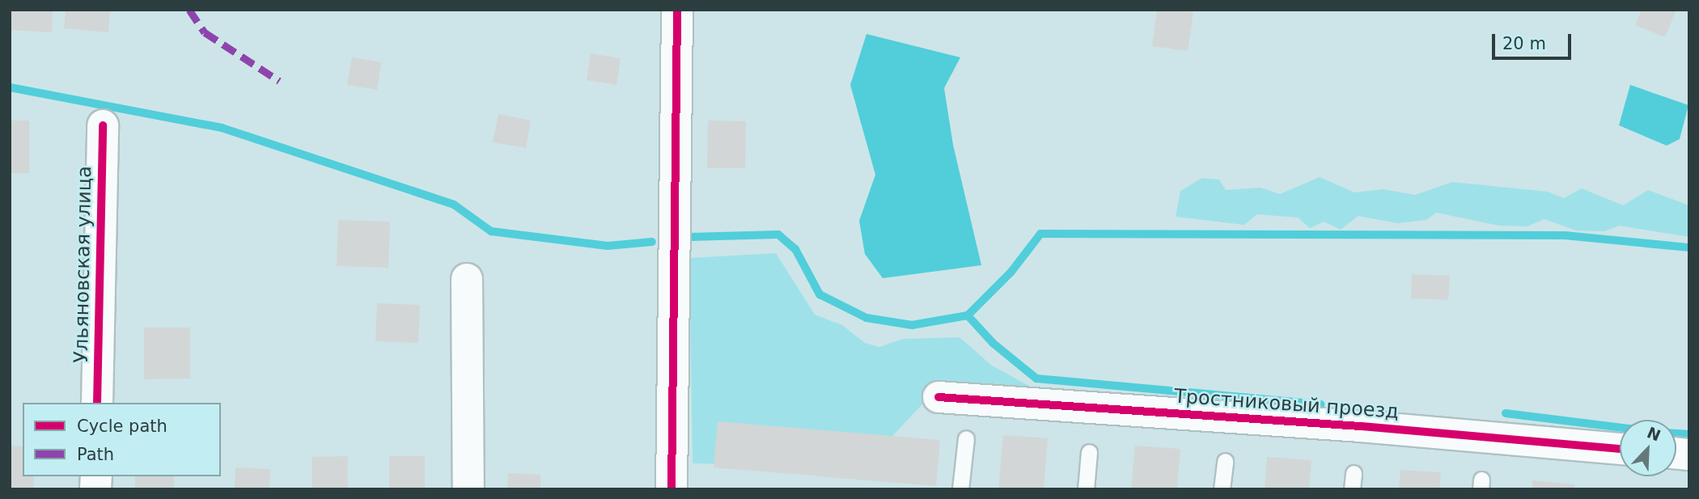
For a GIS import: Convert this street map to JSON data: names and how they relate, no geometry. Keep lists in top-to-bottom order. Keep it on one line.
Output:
{"streets":{"street":["Ульяновская улица","Тростниковый проезд"]},"legend":["Cycle path","Path"],"scale_bar":"20 m","north":"top right"}
